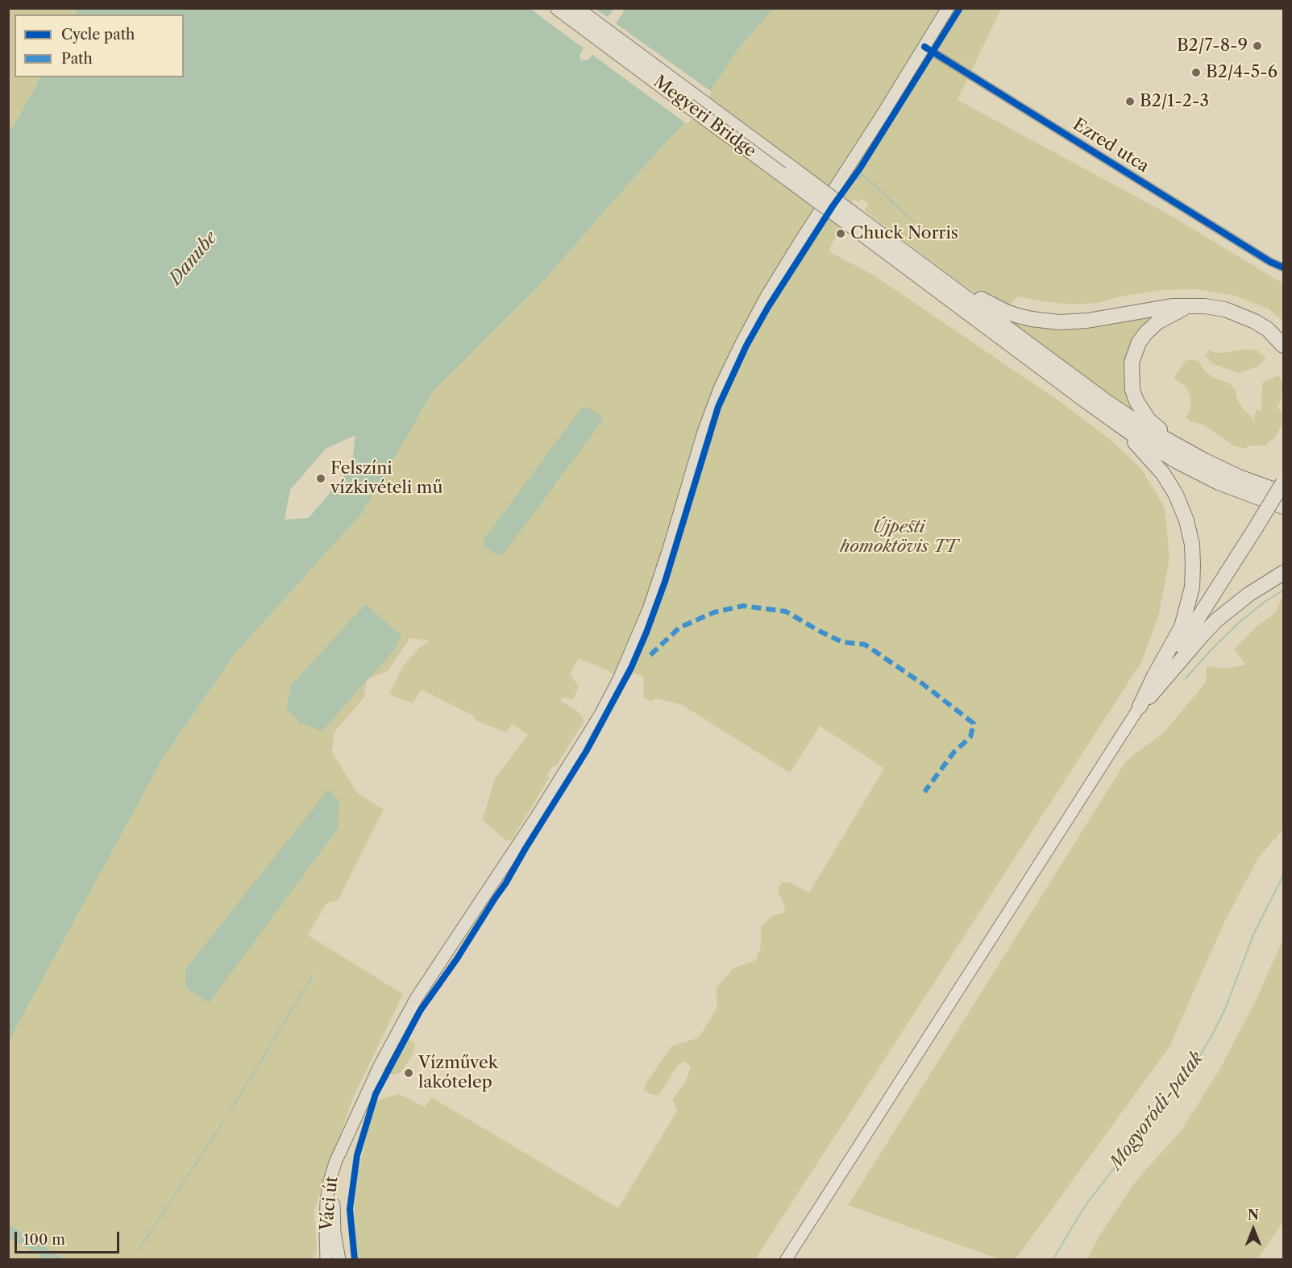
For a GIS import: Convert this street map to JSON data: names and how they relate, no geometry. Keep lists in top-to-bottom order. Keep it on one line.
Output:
{"streets":{"highway":["Megyeri Bridge"],"main road":["Váci út"],"street":["Ezred utca"]},"crossings":[["Ezred utca","Váci út"]],"water":["Danube","Mogyoródi-patak"],"parks":["Újpesti homoktövis TT"],"places":["B2/7-8-9","B2/4-5-6","B2/1-2-3","Chuck Norris","Felszíni vízkivételi mű","Vízművek lakótelep"],"legend":["Cycle path","Path"],"scale_bar":"100 m","north":"top"}
